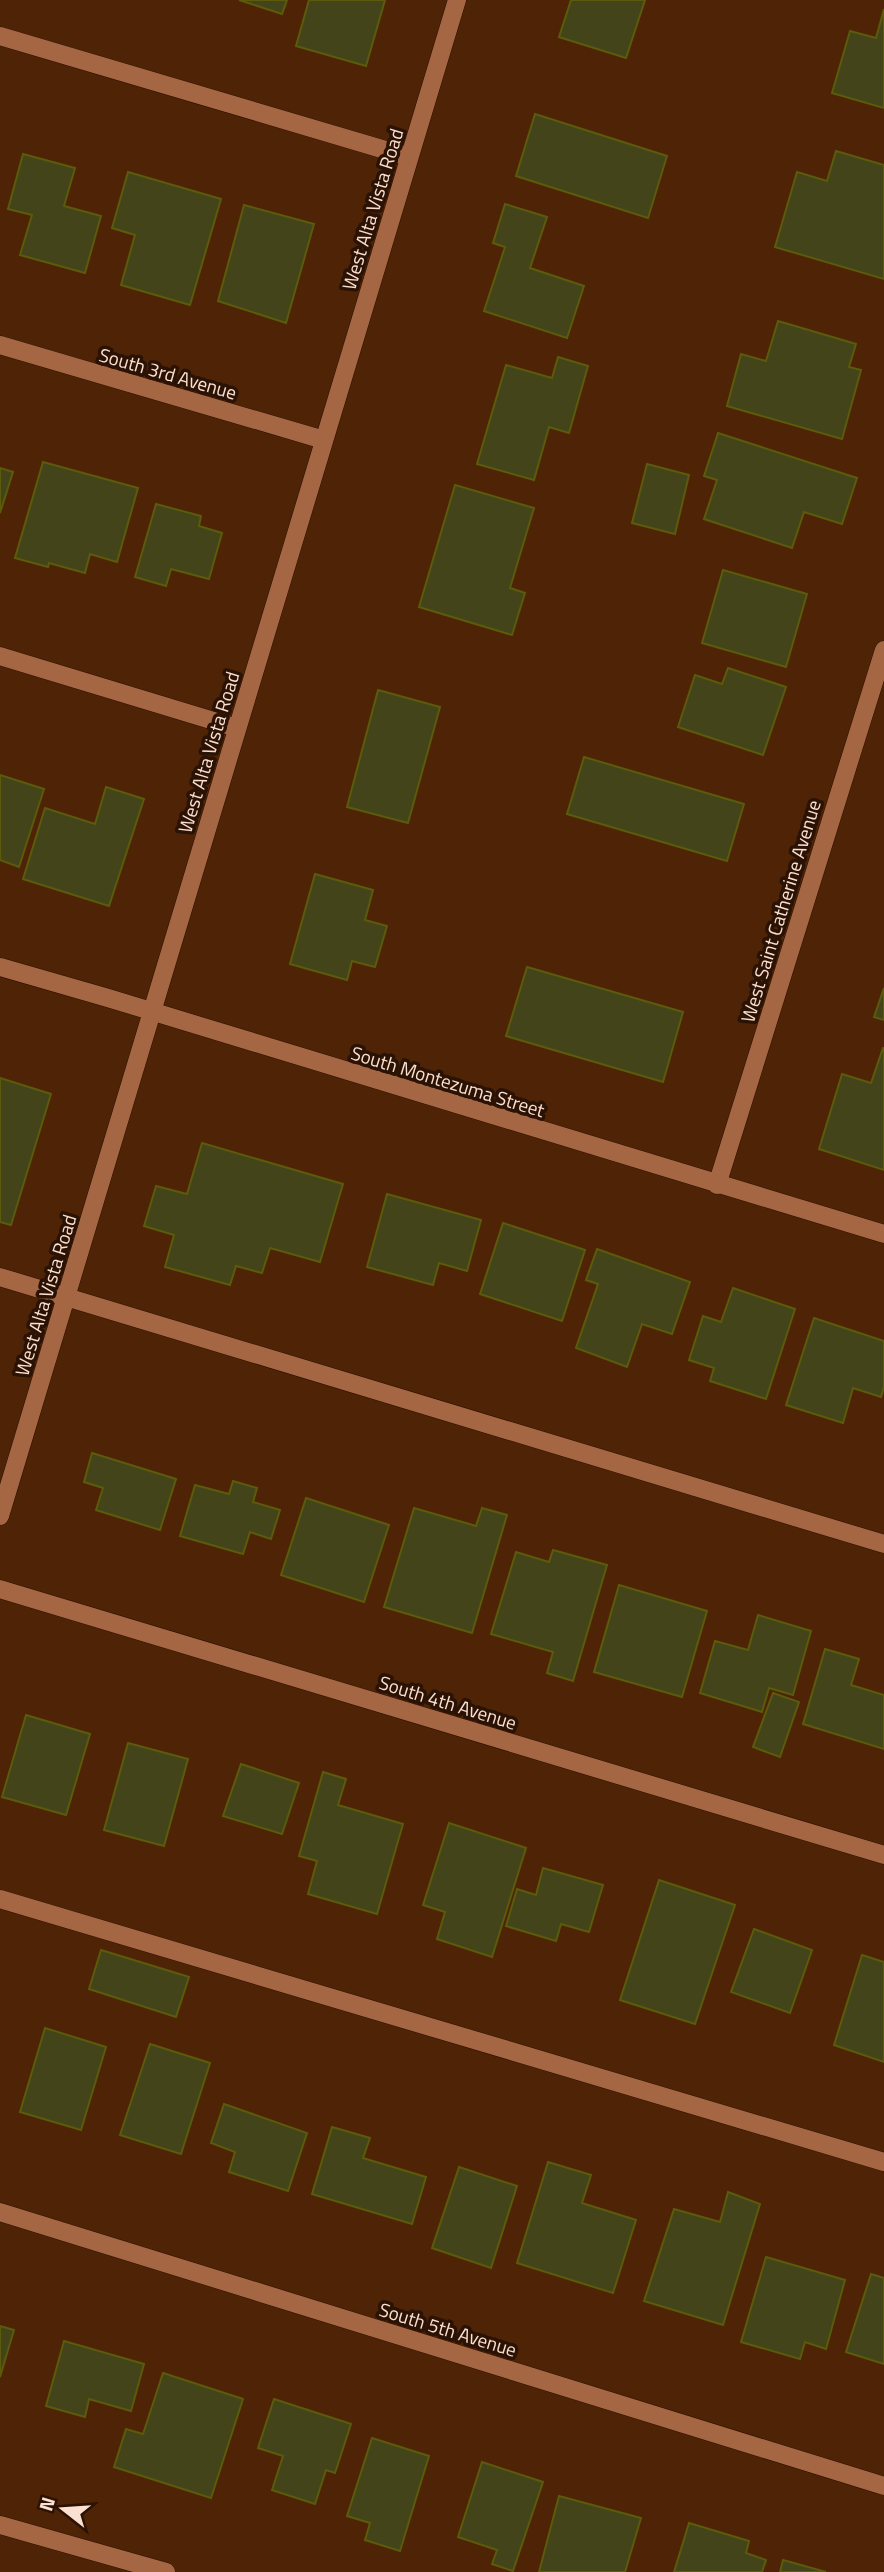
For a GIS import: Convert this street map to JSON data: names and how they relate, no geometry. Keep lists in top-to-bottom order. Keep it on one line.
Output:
{"streets":{"street":["West Alta Vista Road","South 3rd Avenue","West Saint Catherine Avenue","South Montezuma Street","South 4th Avenue","South 5th Avenue"]},"crossings":[["West Alta Vista Road","South 3rd Avenue"],["West Alta Vista Road","South Montezuma Street"],["West Saint Catherine Avenue","South Montezuma Street"]],"north":"left"}
